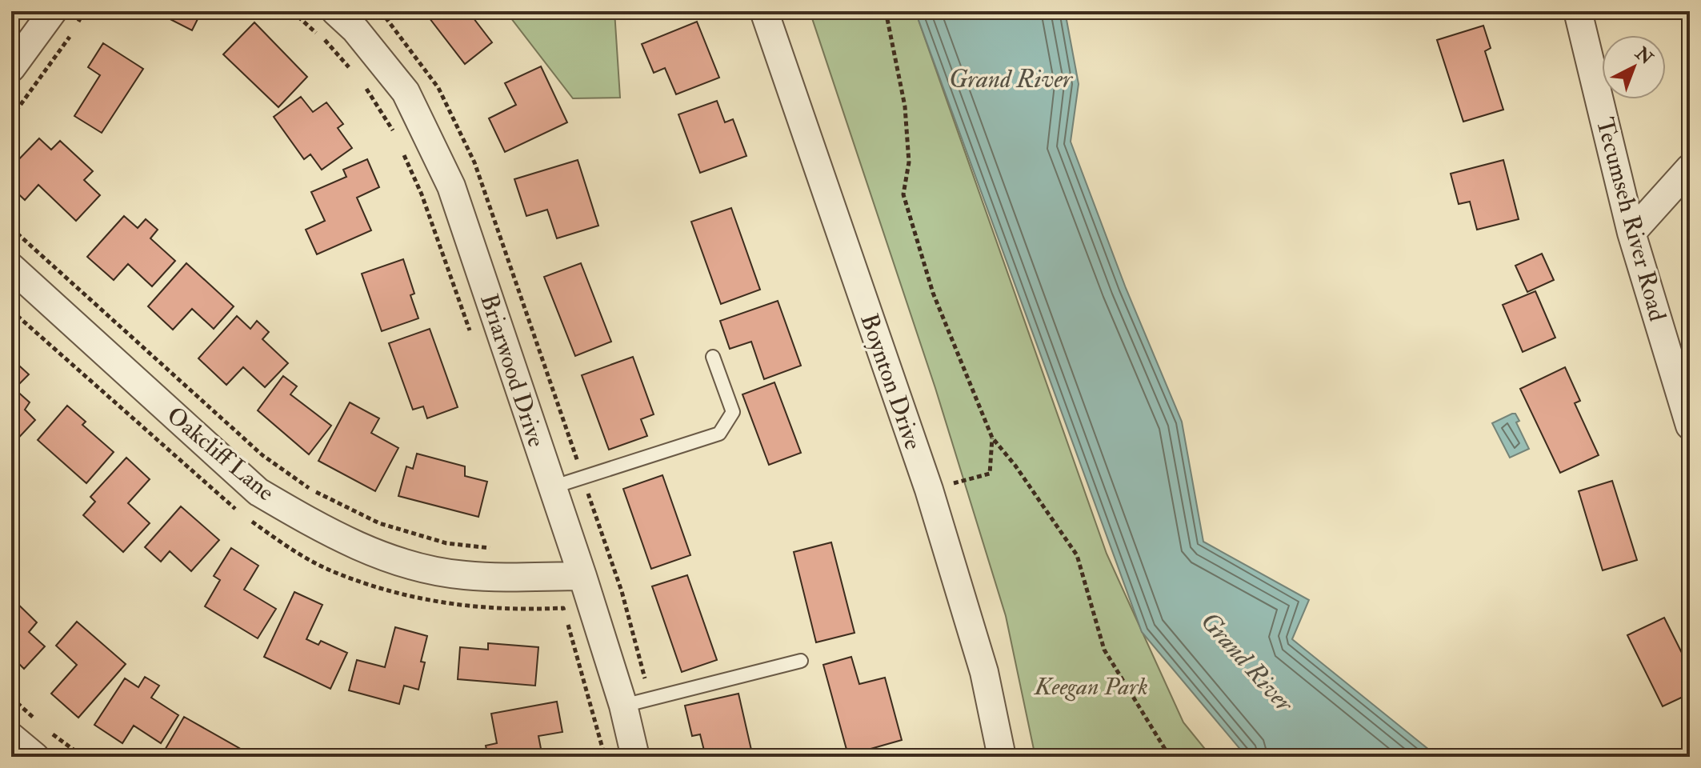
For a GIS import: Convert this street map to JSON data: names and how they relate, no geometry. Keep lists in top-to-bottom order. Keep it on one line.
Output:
{"streets":{"street":["Tecumseh River Road","Briarwood Drive","Boynton Drive","Oakcliff Lane"]},"crossings":[["Briarwood Drive","Oakcliff Lane"]],"water":["Grand River"],"parks":["Keegan Park"],"north":"top right"}
